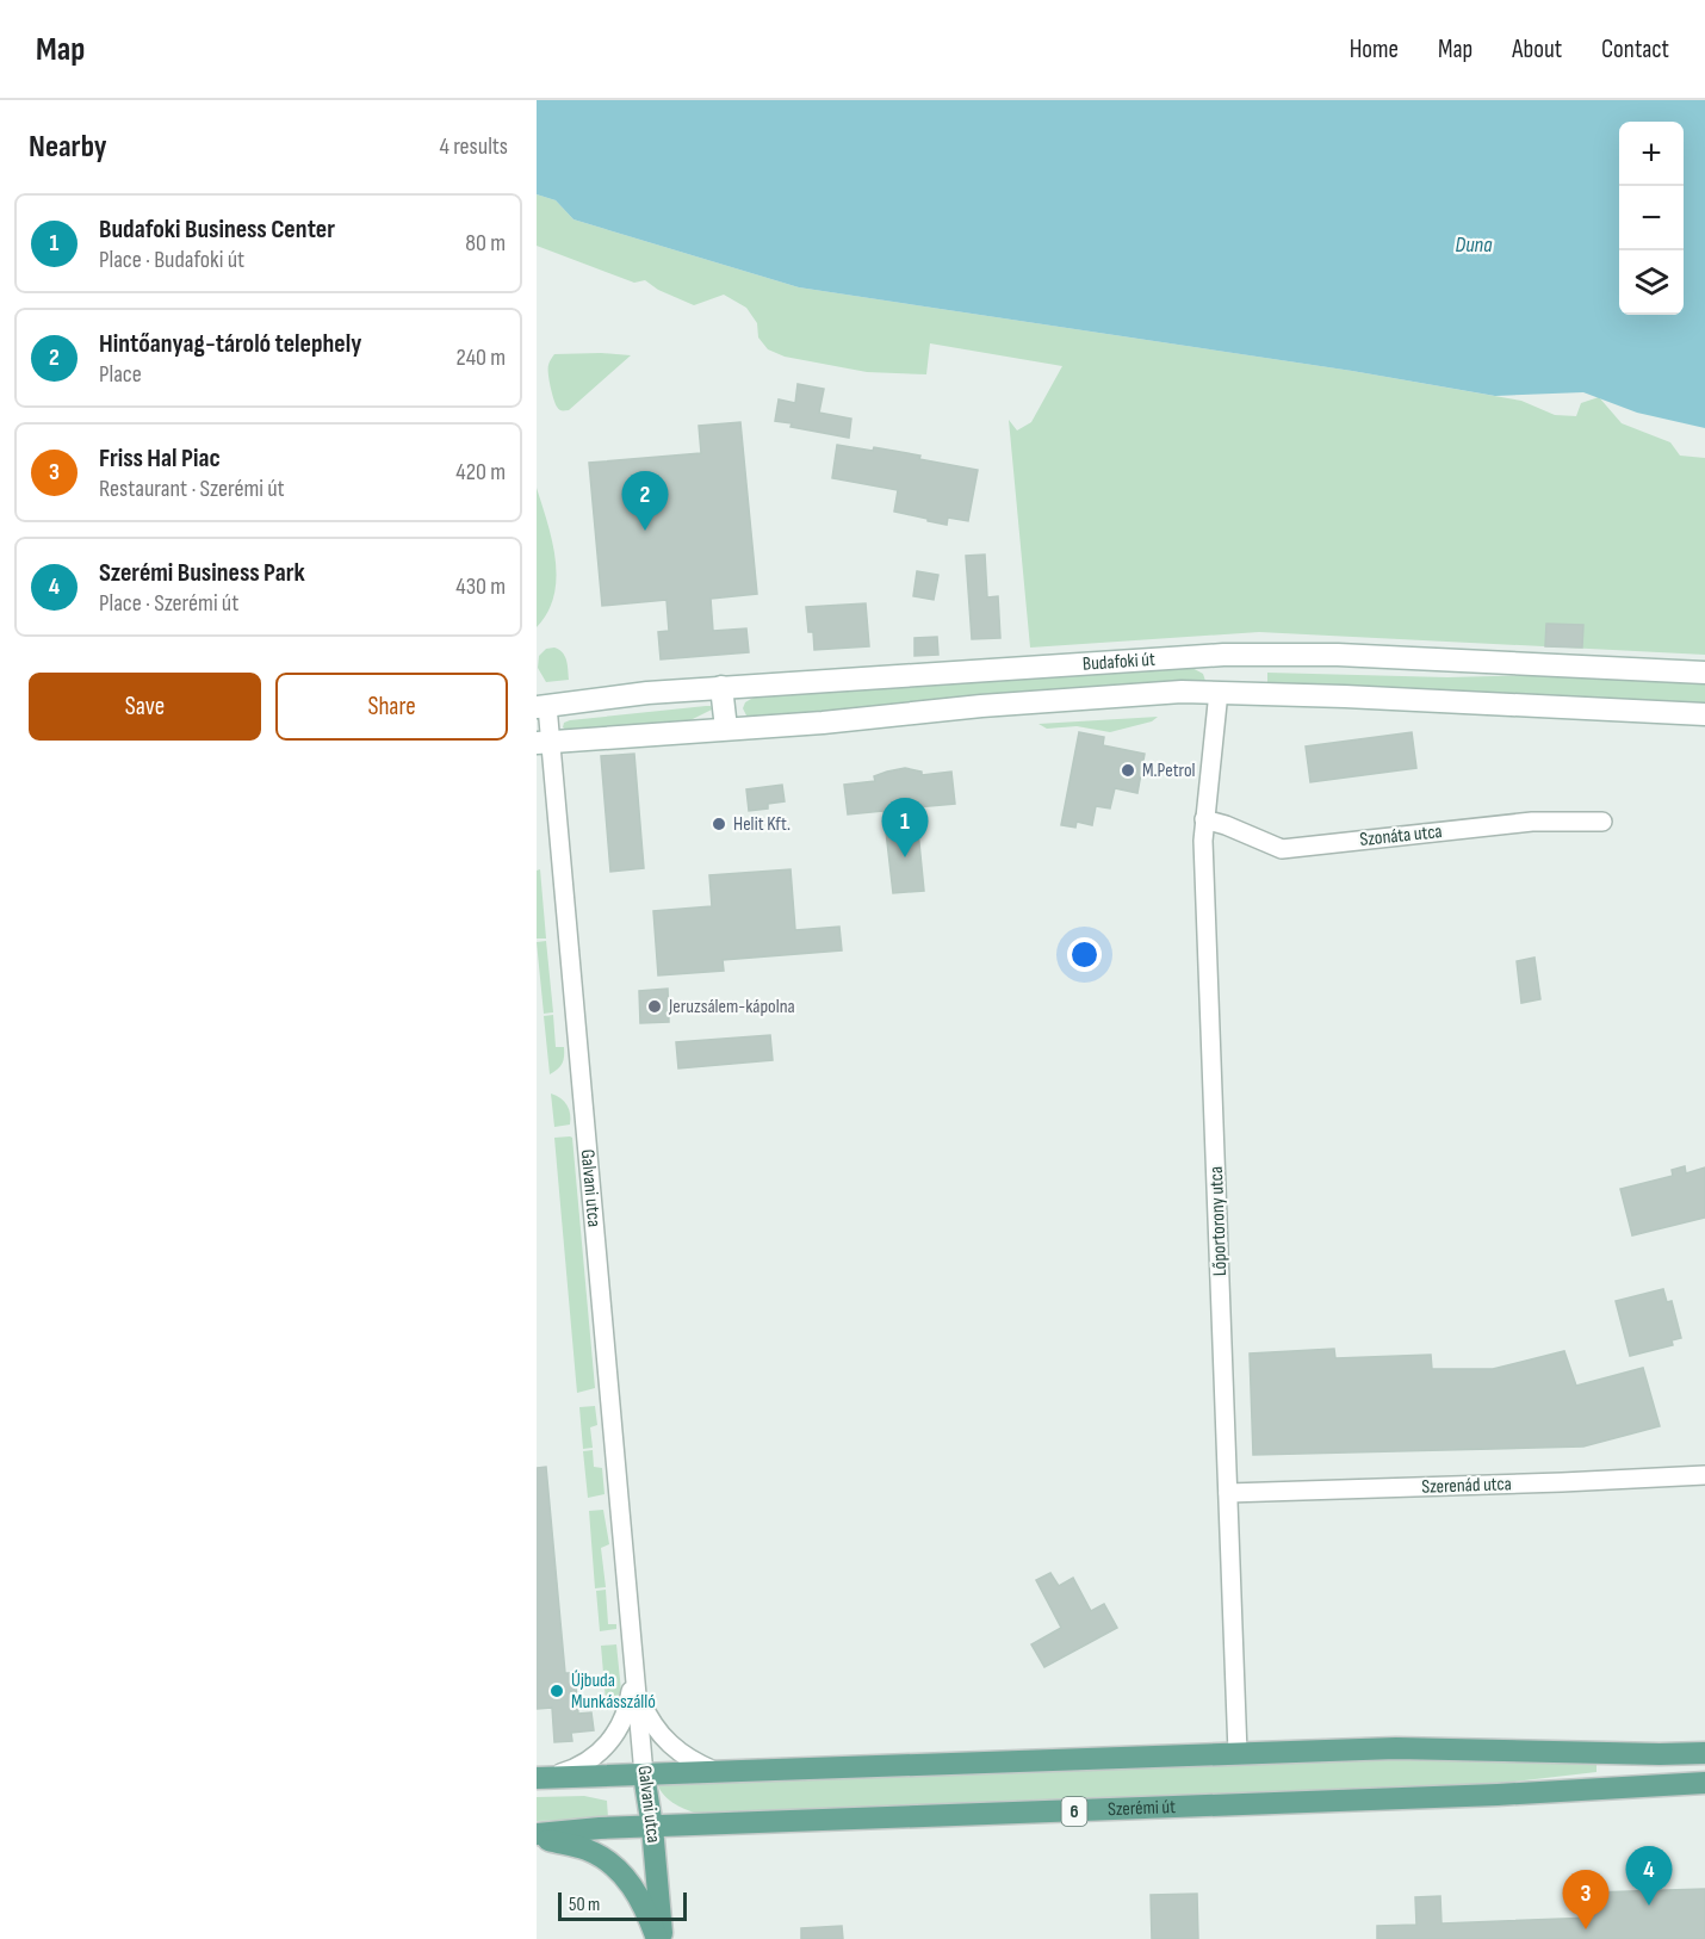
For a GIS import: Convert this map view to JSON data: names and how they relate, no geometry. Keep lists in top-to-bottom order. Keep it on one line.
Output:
{"streets":{"main road":["Budafoki út","Galvani utca","Szerémi út","6"],"street":["Szonáta utca","Lőportorony utca","Szerenád utca"]},"crossings":[["Budafoki út","Galvani utca"],["Budafoki út","Lőportorony utca"],["Szonáta utca","Lőportorony utca"],["Galvani utca","Szerémi út"],["Lőportorony utca","Szerenád utca"]],"water":["Duna"],"places":["M.Petrol","Helit Kft.","Jeruzsálem-kápolna","Újbuda Munkásszálló"],"scale_bar":"50 m","page":{"header":"Map","nav":["Home","Map","About","Contact"],"heading":["Nearby","4 results"],"map_buttons":["+","−"],"list":[{"mark":"1","name":"Budafoki Business Center","note":"Place · Budafoki út","value":"80 m"},{"mark":"2","name":"Hintőanyag-tároló telephely","note":"Place","value":"240 m"},{"mark":"3","name":"Friss Hal Piac","note":"Restaurant · Szerémi út","value":"420 m"},{"mark":"4","name":"Szerémi Business Park","note":"Place · Szerémi út","value":"430 m"}],"pins":["2","1","4","3"],"buttons":["Save","Share"],"scale":"50 m"}}
